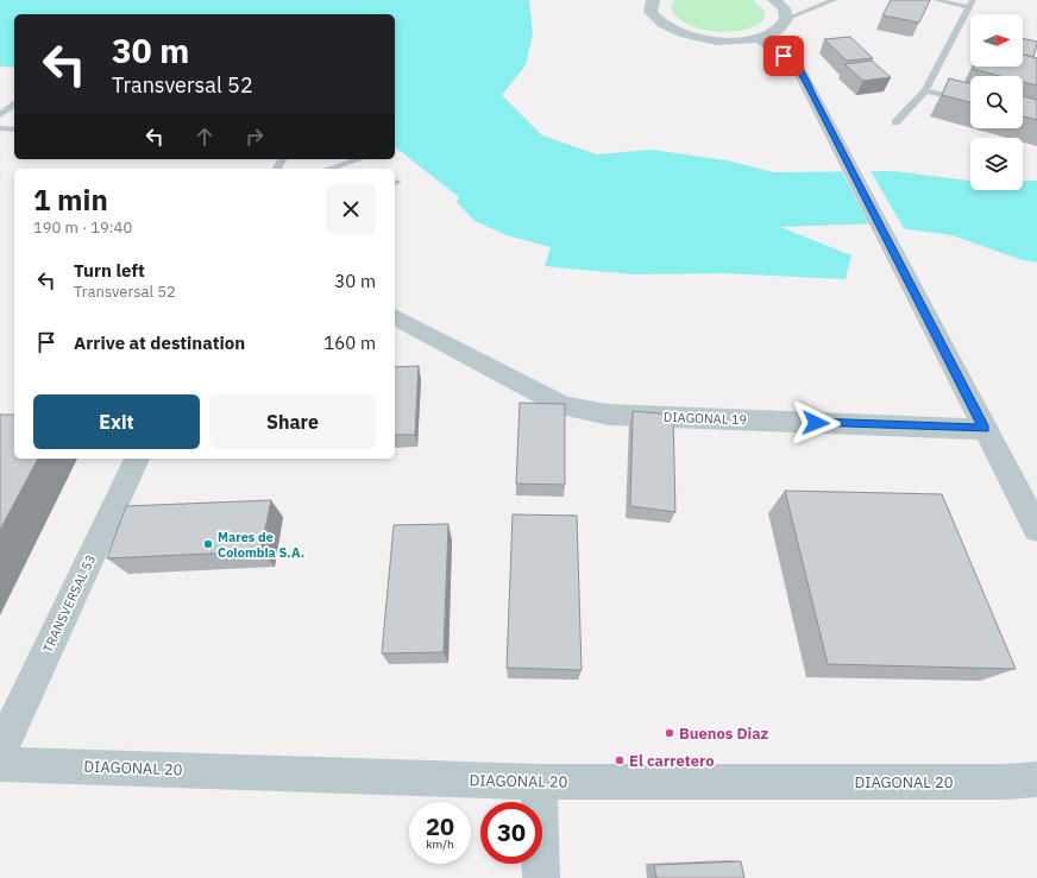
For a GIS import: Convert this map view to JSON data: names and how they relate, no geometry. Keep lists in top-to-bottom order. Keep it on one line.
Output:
{"streets":{"street":["DIAGONAL 19","TRANSVERSAL 53","DIAGONAL 20"]},"places":["Mares de Colombia S.A.","Buenos Diaz","El carretero"],"north":"right","page":{"turn":["30 m","Transversal 52"],"heading":["1 min","190 m · 19:40"],"list":[{"name":"Turn left","note":"Transversal 52","value":"30 m"},{"name":"Arrive at destination","value":"160 m"}],"buttons":["Exit","Share"],"speed":"20 km/h","limit":"30"}}
